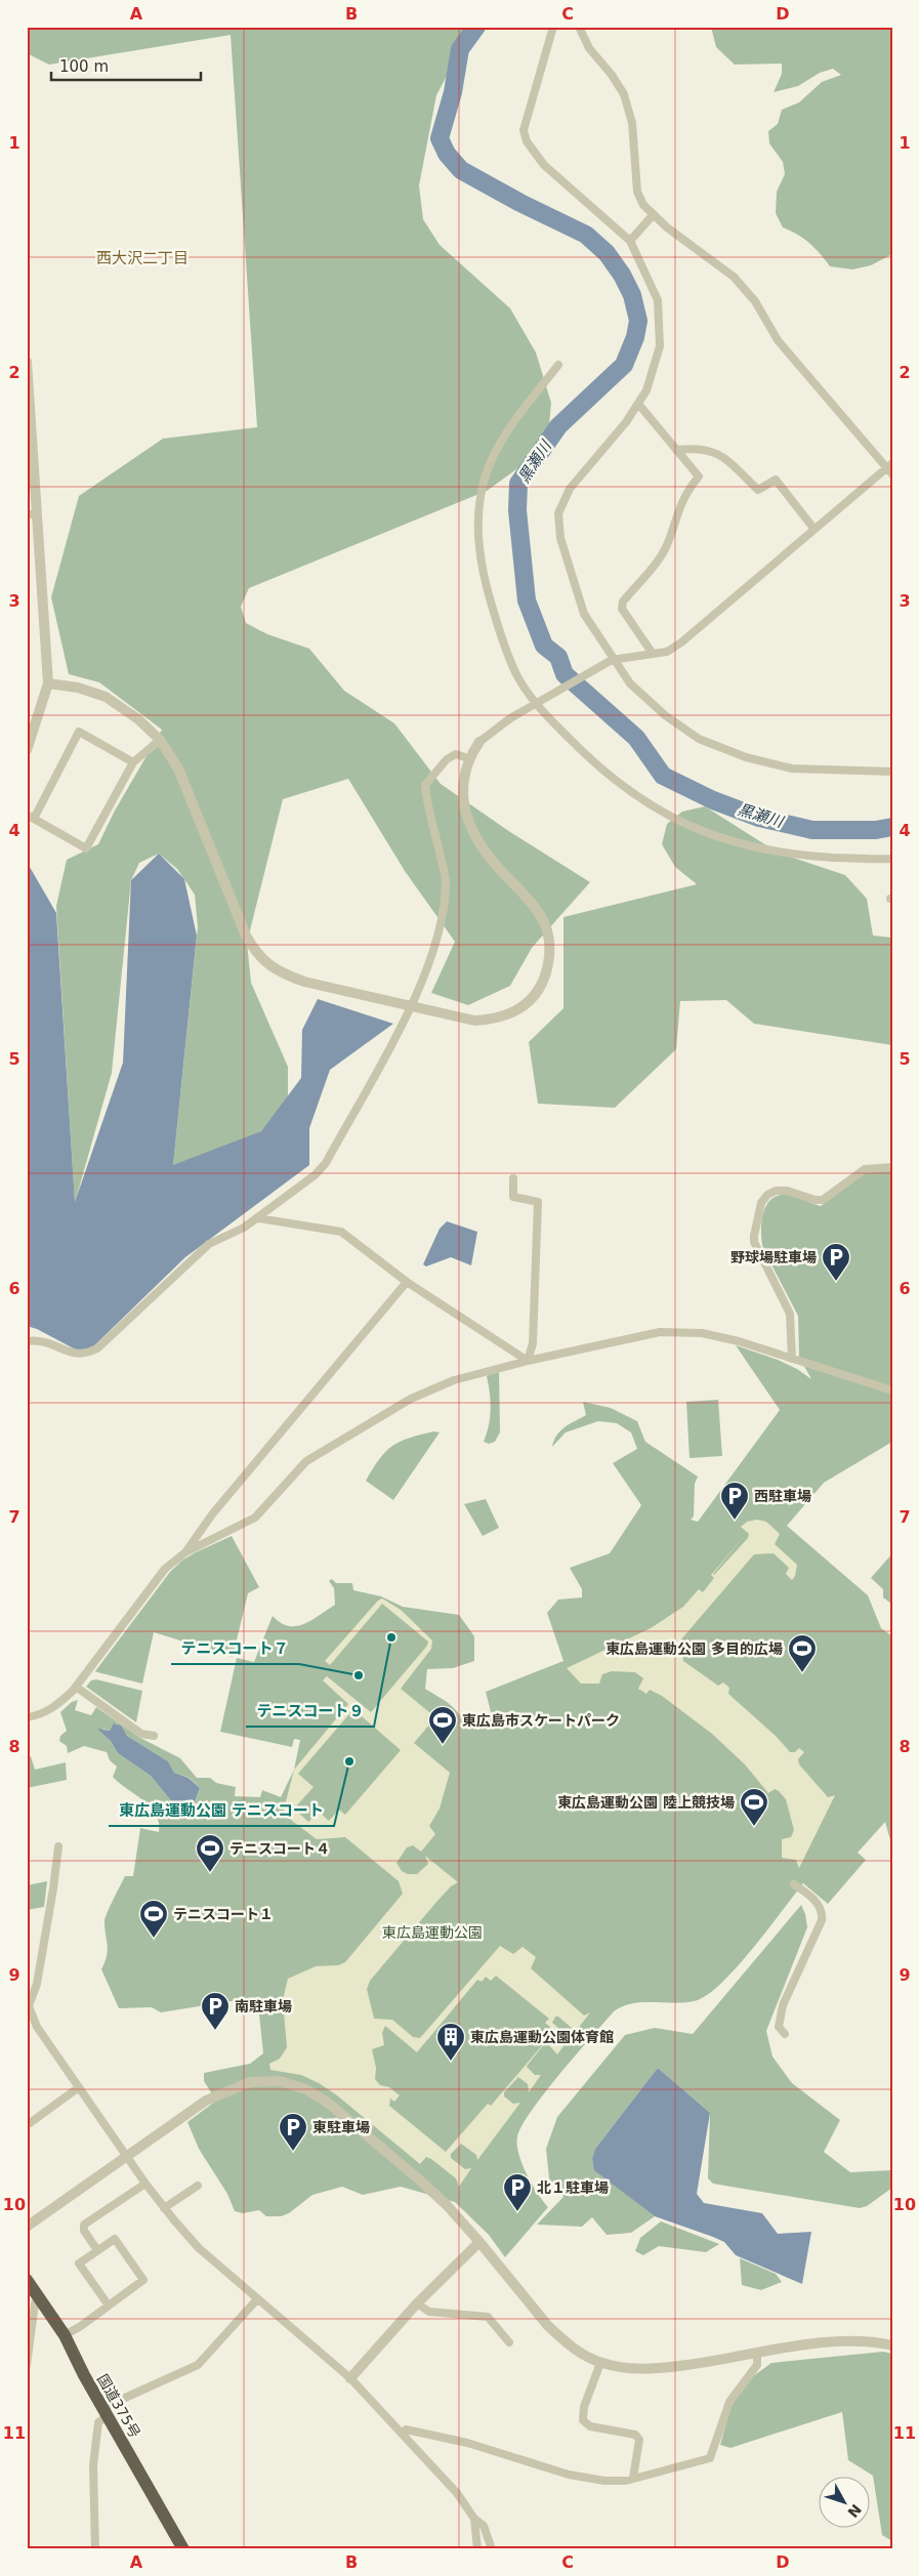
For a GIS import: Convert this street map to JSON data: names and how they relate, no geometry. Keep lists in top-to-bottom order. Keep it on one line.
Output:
{"streets":{"highway":["国道375号"]},"districts":["西大沢二丁目"],"water":["黒瀬川"],"parks":["東広島運動公園"],"places":{"parking":["野球場駐車場","西駐車場","南駐車場","東駐車場","北１駐車場"],"other":["テニスコート９","テニスコート７","東広島運動公園 テニスコート"],"sports":["東広島運動公園 多目的広場","東広島市スケートパーク","東広島運動公園 陸上競技場","テニスコート４","テニスコート１"],"building":["東広島運動公園体育館"]},"scale_bar":"100 m","north":"bottom right","grid":{"columns":["A","B","C","D"],"rows":["1","2","3","4","5","6","7","8","9","10","11"]}}
